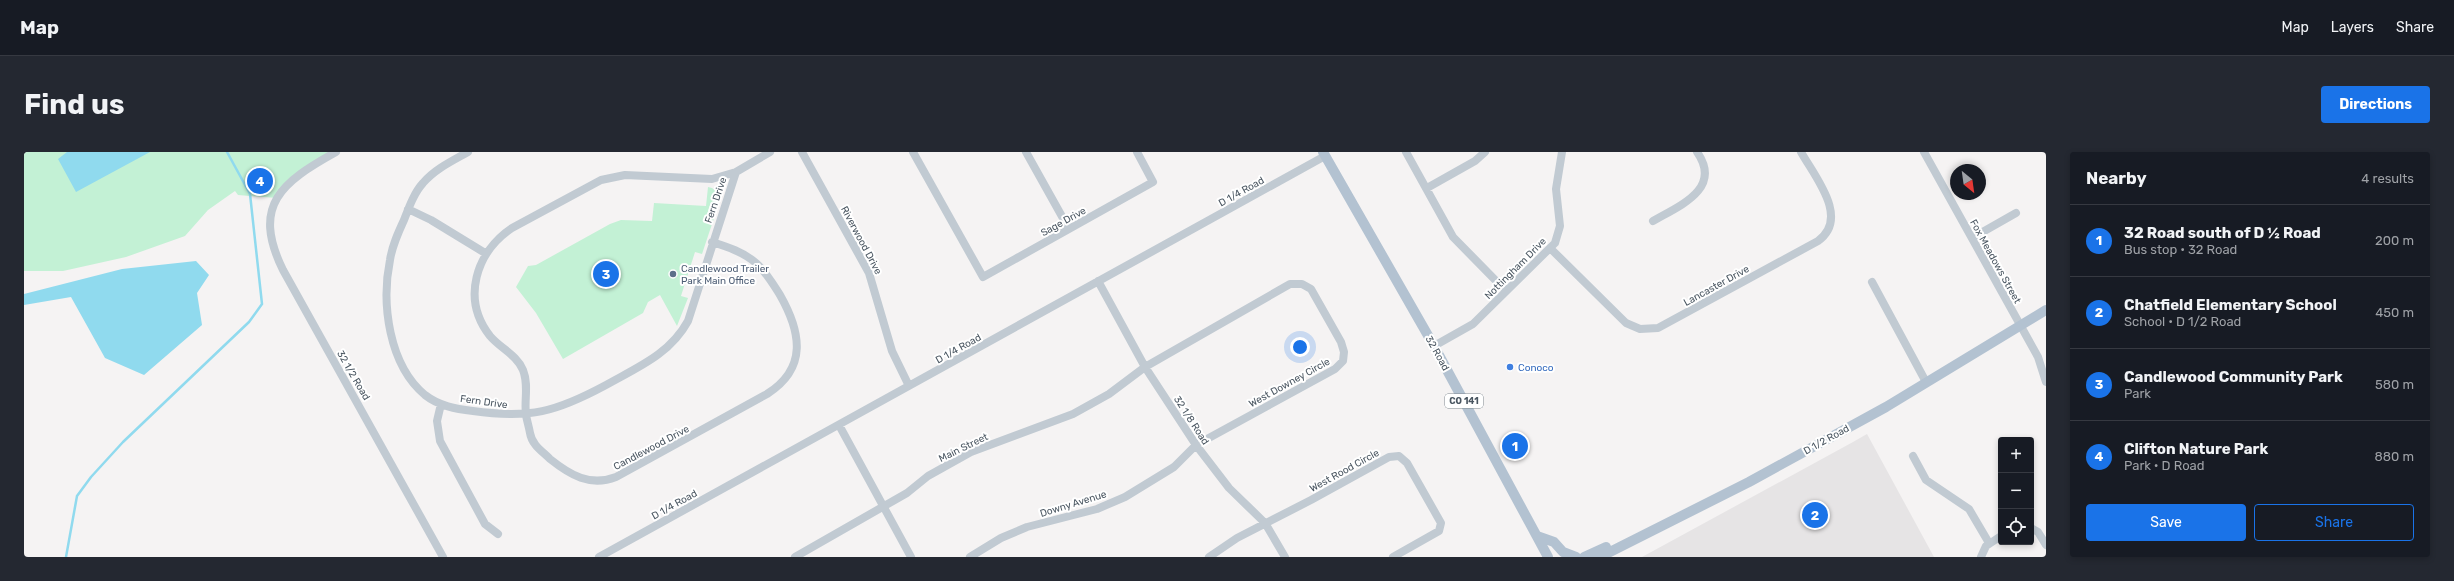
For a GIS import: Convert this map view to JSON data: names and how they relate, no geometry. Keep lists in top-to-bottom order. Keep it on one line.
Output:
{"streets":{"main road":["32 Road","CO 141","D 1/2 Road"],"street":["D 1/4 Road","Fern Drive","Sage Drive","Riverwood Drive","Fox Meadows Street","Nottingham Drive","Lancaster Drive","32 1/2 Road","West Downey Circle","32 1/8 Road","Candlewood Drive","Main Street","West Rood Circle","Downy Avenue"]},"crossings":[["D 1/4 Road","Riverwood Drive"],["D 1/4 Road","32 Road"],["D 1/4 Road","32 1/8 Road"],["Fern Drive","Candlewood Drive"],["Fox Meadows Street","D 1/2 Road"],["Nottingham Drive","Lancaster Drive"],["Nottingham Drive","32 Road"],["West Downey Circle","32 1/8 Road"],["West Downey Circle","Main Street"],["West Downey Circle","Downy Avenue"],["32 1/8 Road","Main Street"],["32 1/8 Road","West Rood Circle"],["32 1/8 Road","Downy Avenue"]],"places":["Candlewood Trailer Park Main Office","Conoco"],"north":"bottom right","page":{"header":"Map","nav":["Map","Layers","Share"],"buttons":["Directions",["Save","Share"]],"title":"Find us","heading":["Nearby","4 results"],"pins":["4","3","1","2"],"list":[{"mark":"1","name":"32 Road south of D ½ Road","note":"Bus stop · 32 Road","value":"200 m"},{"mark":"2","name":"Chatfield Elementary School","note":"School · D 1/2 Road","value":"450 m"},{"mark":"3","name":"Candlewood Community Park","note":"Park","value":"580 m"},{"mark":"4","name":"Clifton Nature Park","note":"Park · D Road","value":"880 m"}],"map_buttons":["+","−"]}}
